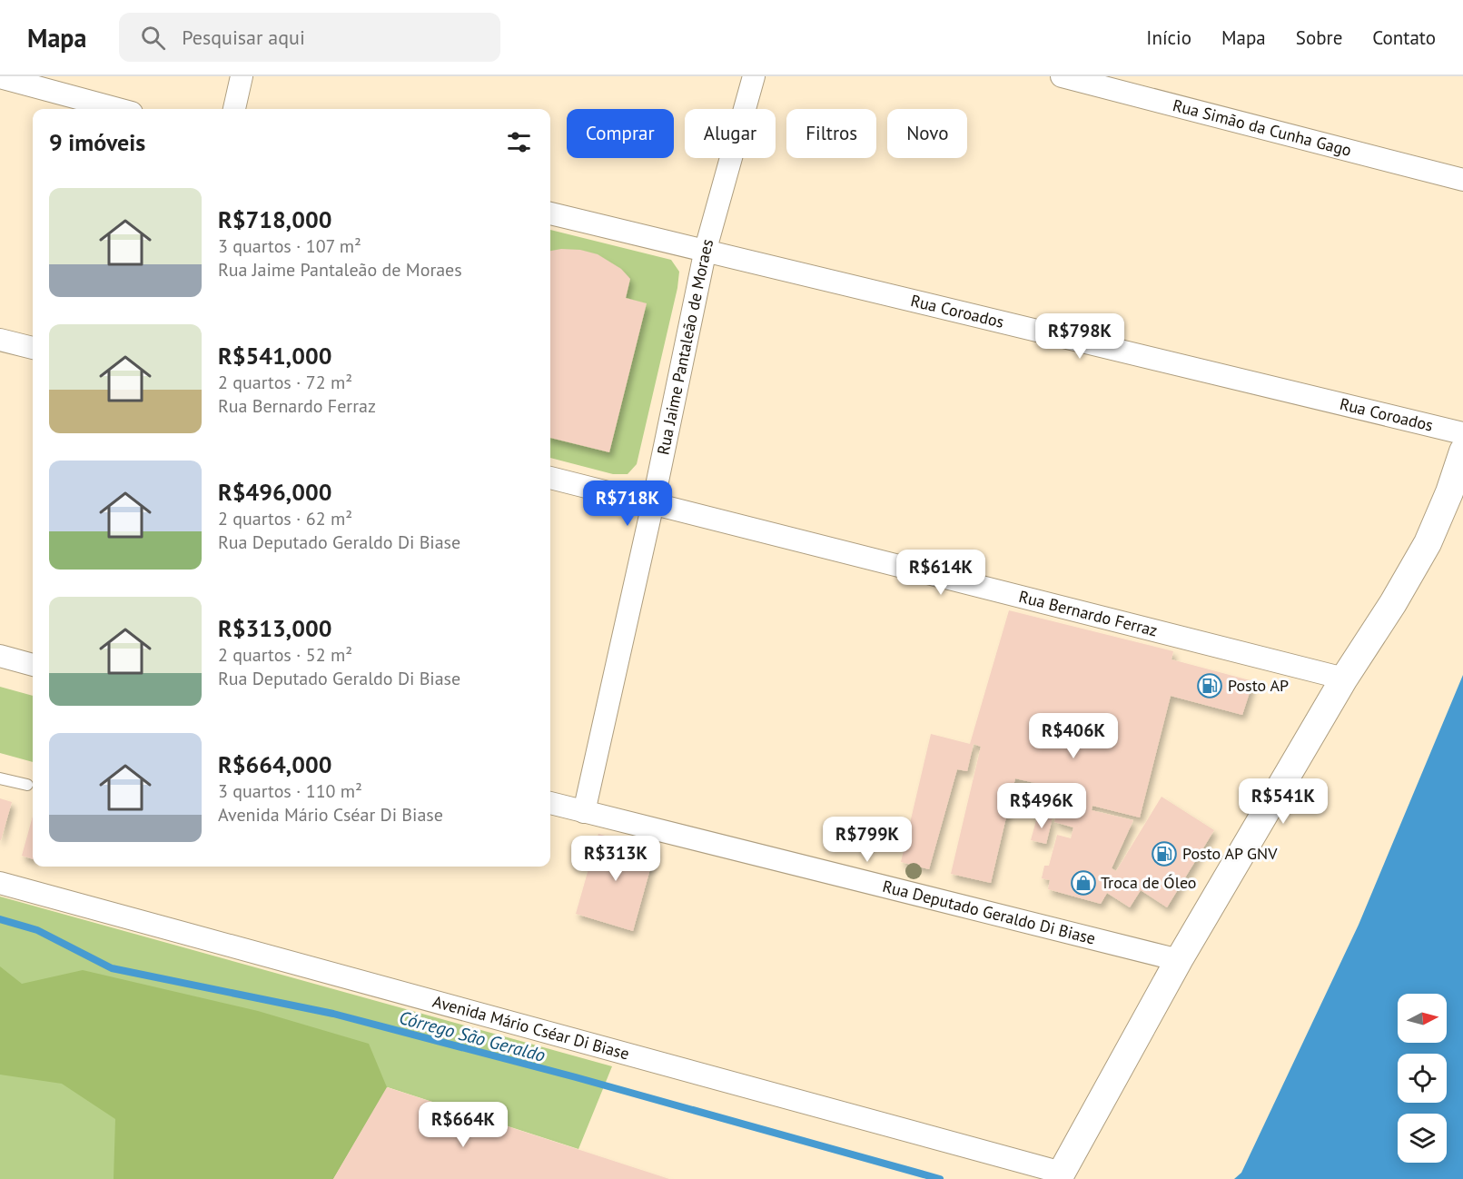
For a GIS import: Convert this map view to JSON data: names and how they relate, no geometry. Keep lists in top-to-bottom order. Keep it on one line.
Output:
{"streets":{"street":["Rua Simão da Cunha Gago","Rua Coroados","Rua Jaime Pantaleão de Moraes","Rua Bernardo Ferraz","Rua Deputado Geraldo Di Biase","Avenida Mário Cséar Di Biase"]},"crossings":[["Rua Coroados","Rua Jaime Pantaleão de Moraes"],["Rua Jaime Pantaleão de Moraes","Rua Bernardo Ferraz"],["Rua Jaime Pantaleão de Moraes","Rua Deputado Geraldo Di Biase"]],"water":["Córrego São Geraldo"],"places":{"fuel station":["Posto AP","Posto AP GNV"],"shop":["Troca de Óleo"]},"north":"right","page":{"header":"Mapa","search":"Pesquisar aqui","nav":["Início","Mapa","Sobre","Contato"],"chip":["Comprar","Alugar","Filtros","Novo"],"heading":"9 imóveis","list":[{"name":"R$718,000","note":"3 quartos · 107 m² · Rua Jaime Pantaleão de Moraes"},{"name":"R$541,000","note":"2 quartos · 72 m² · Rua Bernardo Ferraz"},{"name":"R$496,000","note":"2 quartos · 62 m² · Rua Deputado Geraldo Di Biase"},{"name":"R$313,000","note":"2 quartos · 52 m² · Rua Deputado Geraldo Di Biase"},{"name":"R$664,000","note":"3 quartos · 110 m² · Avenida Mário Cséar Di Biase"}],"price":["R$798K","R$718K","R$614K","R$406K","R$541K","R$496K","R$799K","R$313K","R$664K"]}}
